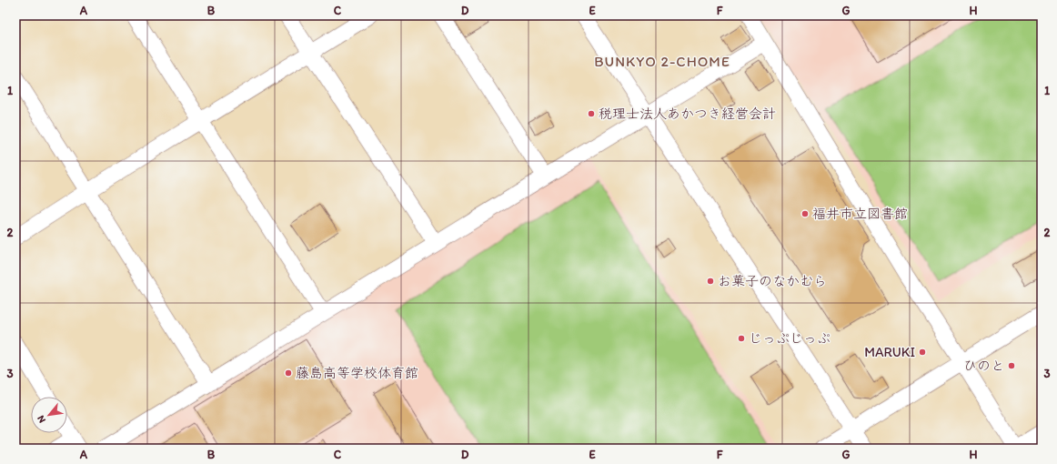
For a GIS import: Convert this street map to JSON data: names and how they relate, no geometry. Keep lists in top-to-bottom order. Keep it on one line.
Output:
{"districts":["BUNKYO 2-CHOME"],"places":["税理士法人あかつき経営会計","福井市立図書館","お菓子のなかむら","じっぷじっぷ","MARUKI","ひのと","藤島高等学校体育館"],"north":"bottom left","grid":{"columns":["A","B","C","D","E","F","G","H"],"rows":["1","2","3"]}}
